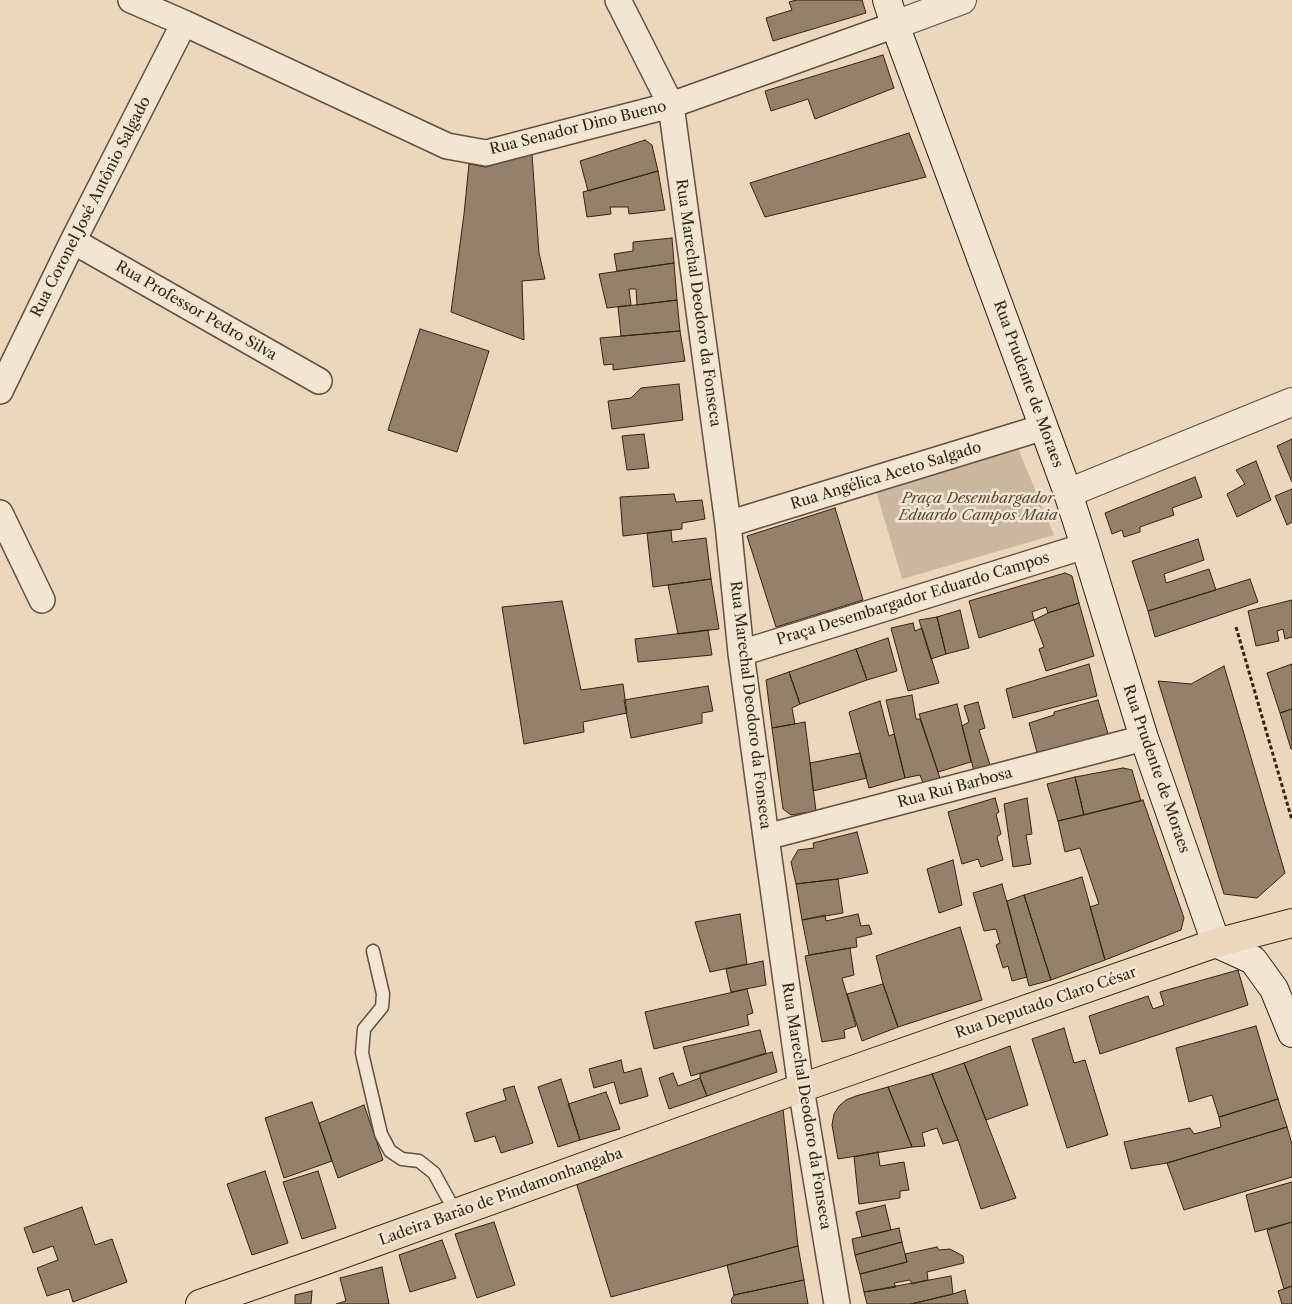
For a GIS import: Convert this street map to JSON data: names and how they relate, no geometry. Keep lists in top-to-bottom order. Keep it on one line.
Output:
{"streets":{"main road":["Rua Prudente de Moraes","Rua Deputado Claro César","Ladeira Barão de Pindamonhangaba"],"street":["Rua Senador Dino Bueno","Rua Coronel José Antônio Salgado","Rua Marechal Deodoro da Fonseca","Rua Professor Pedro Silva","Rua Angélica Aceto Salgado","Praça Desembargador Eduardo Campos","Rua Rui Barbosa"]},"crossings":[["Rua Senador Dino Bueno","Rua Coronel José Antônio Salgado"],["Rua Senador Dino Bueno","Rua Marechal Deodoro da Fonseca"],["Rua Senador Dino Bueno","Rua Prudente de Moraes"],["Rua Coronel José Antônio Salgado","Rua Professor Pedro Silva"],["Rua Marechal Deodoro da Fonseca","Rua Angélica Aceto Salgado"],["Rua Marechal Deodoro da Fonseca","Praça Desembargador Eduardo Campos"],["Rua Marechal Deodoro da Fonseca","Rua Rui Barbosa"],["Rua Marechal Deodoro da Fonseca","Rua Deputado Claro César"],["Rua Marechal Deodoro da Fonseca","Ladeira Barão de Pindamonhangaba"],["Rua Prudente de Moraes","Rua Angélica Aceto Salgado"],["Rua Prudente de Moraes","Praça Desembargador Eduardo Campos"],["Rua Prudente de Moraes","Rua Rui Barbosa"],["Rua Prudente de Moraes","Rua Deputado Claro César"],["Rua Deputado Claro César","Ladeira Barão de Pindamonhangaba"]],"parks":["Praça Desembargador Eduardo Campos Maia"]}
